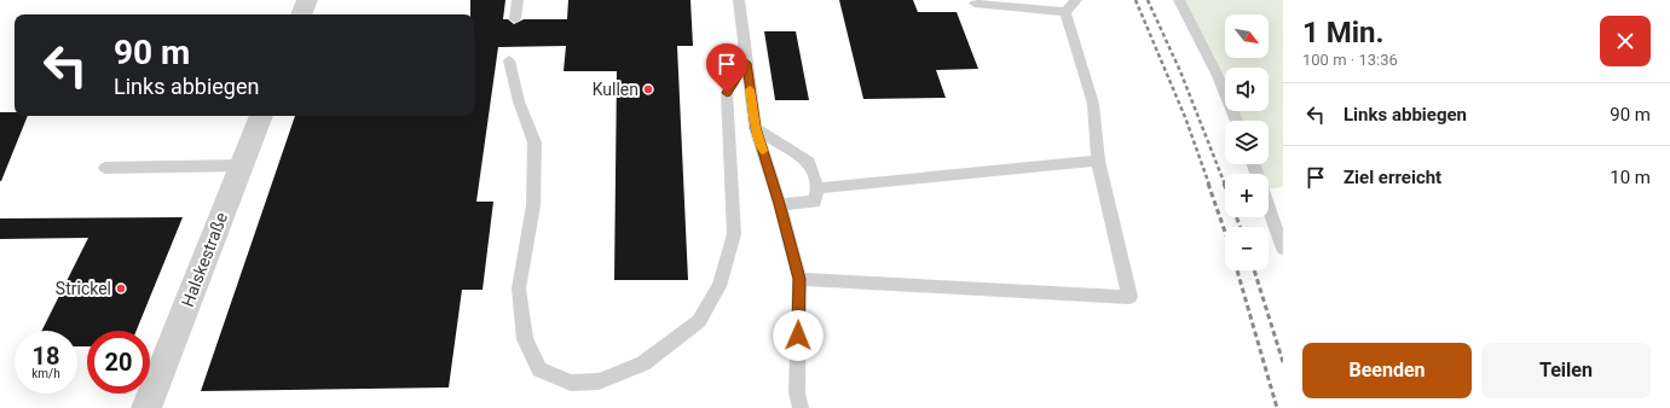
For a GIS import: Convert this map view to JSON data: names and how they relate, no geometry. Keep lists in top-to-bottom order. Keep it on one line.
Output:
{"streets":{"street":["Halskestraße"]},"places":["Kullen","Strickel"],"north":"bottom right","page":{"heading":["1 Min.","100 m · 13:36"],"map_buttons":["+","−"],"turn":["90 m","Links abbiegen"],"list":[{"name":"Links abbiegen","value":"90 m"},{"name":"Ziel erreicht","value":"10 m"}],"speed":"18 km/h","limit":"20","buttons":["Beenden","Teilen"]}}
